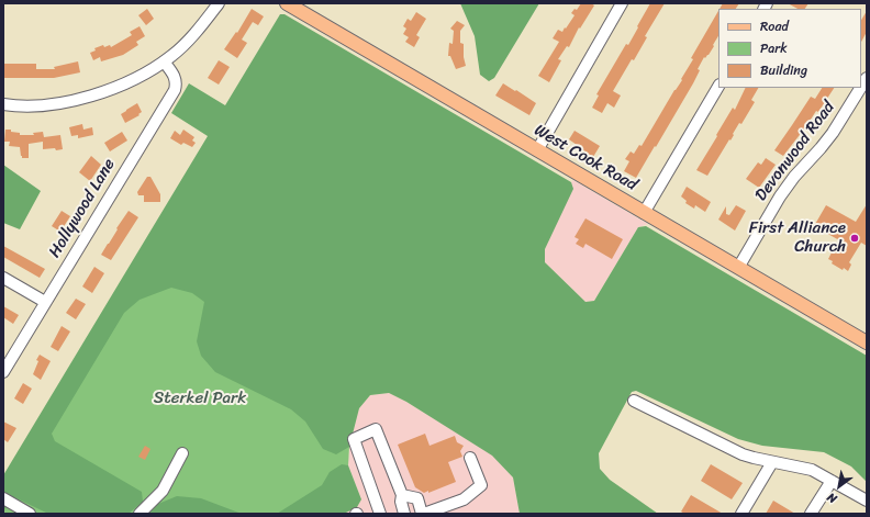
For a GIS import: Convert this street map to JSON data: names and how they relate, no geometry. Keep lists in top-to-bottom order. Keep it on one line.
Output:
{"streets":{"main road":["West Cook Road"],"street":["Devonwood Road","Hollywood Lane"]},"crossings":[["Devonwood Road","West Cook Road"]],"parks":["Sterkel Park"],"places":["First Alliance Church"],"legend":["Road","Park","Building"],"north":"bottom left"}
